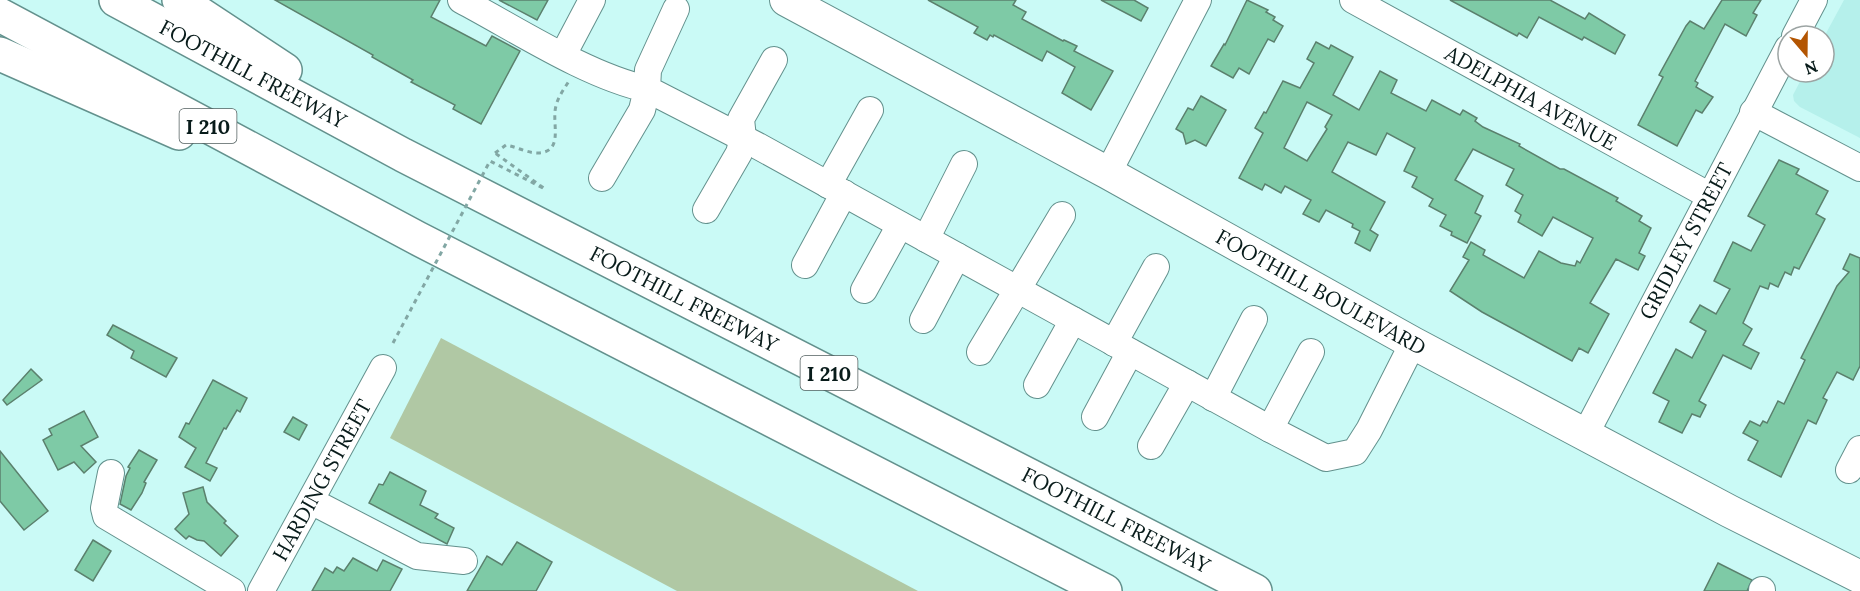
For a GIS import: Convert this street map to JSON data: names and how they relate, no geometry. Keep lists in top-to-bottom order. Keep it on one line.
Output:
{"streets":{"highway":["FOOTHILL FREEWAY","I 210"],"main road":["FOOTHILL BOULEVARD"],"street":["ADELPHIA AVENUE","GRIDLEY STREET","HARDING STREET"]},"crossings":[["ADELPHIA AVENUE","GRIDLEY STREET"],["GRIDLEY STREET","FOOTHILL BOULEVARD"]],"north":"bottom"}
